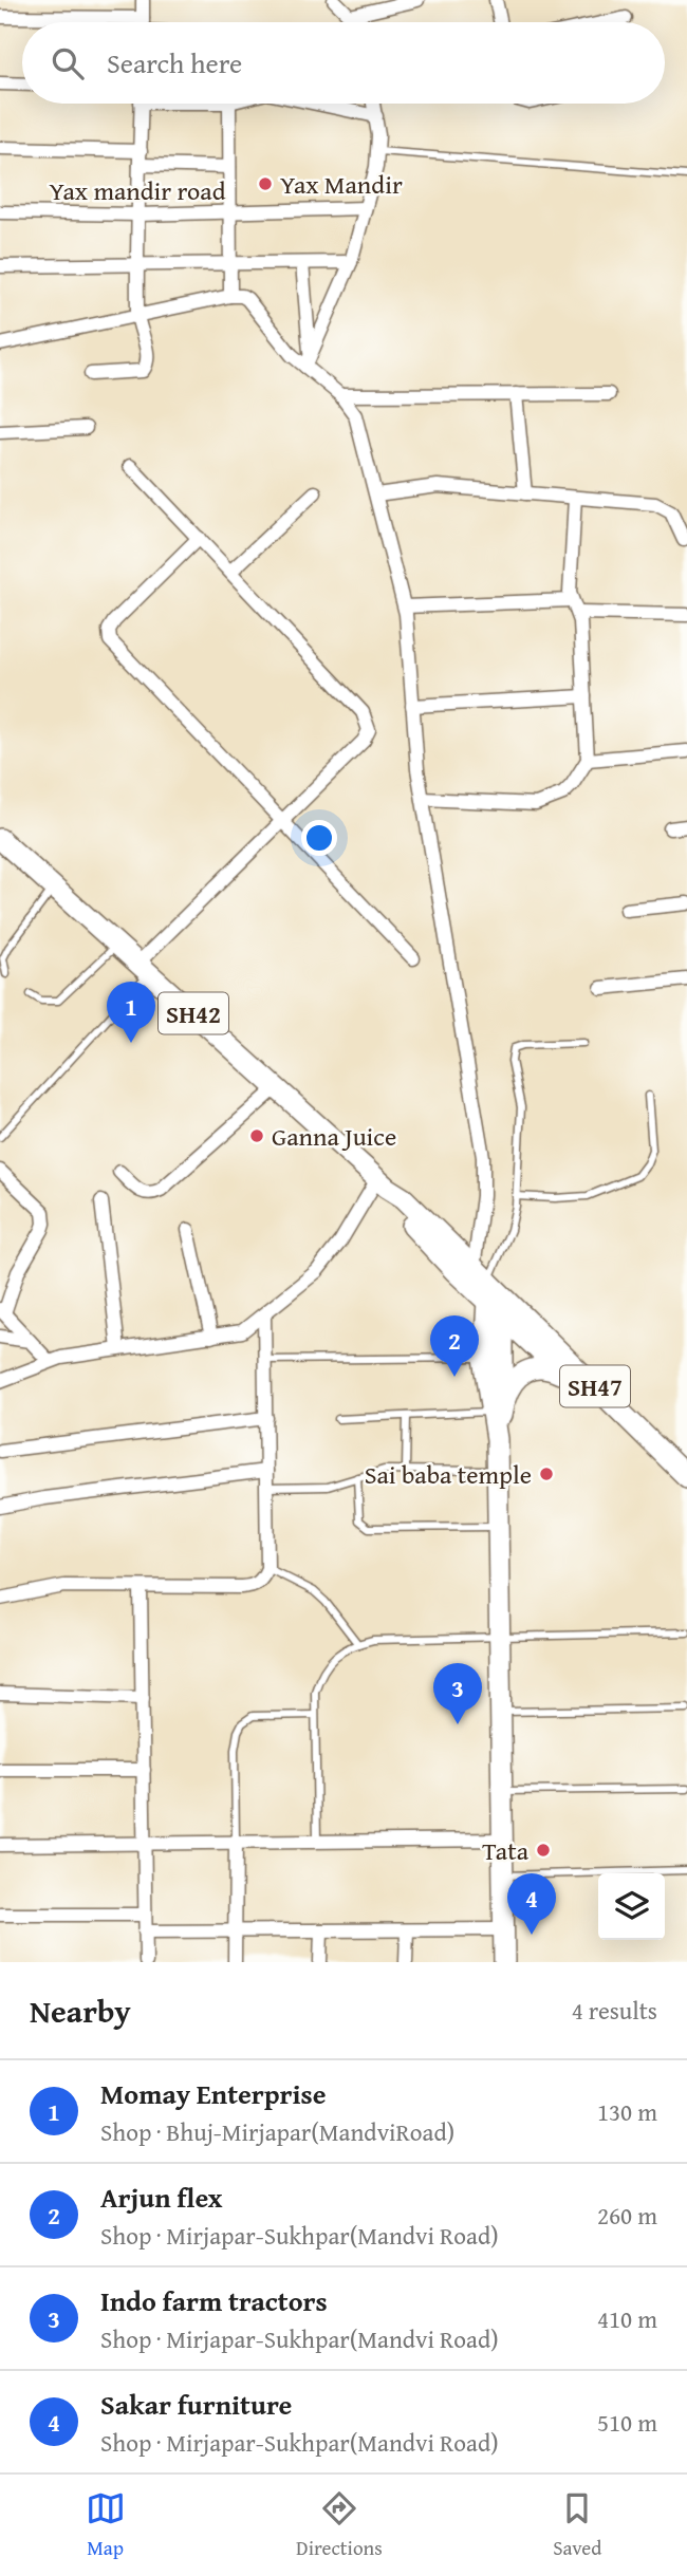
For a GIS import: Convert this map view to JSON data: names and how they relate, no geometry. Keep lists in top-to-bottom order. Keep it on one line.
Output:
{"streets":{"main road":["SH42","SH47"],"street":["Yax mandir road"]},"crossings":[["SH42","SH47"]],"places":["Yax Mandir","Ganna Juice","Sai baba temple","Tata"],"page":{"search":"Search here","pins":["1","2","3","4"],"heading":["Nearby","4 results"],"list":[{"mark":"1","name":"Momay Enterprise","note":"Shop · Bhuj-Mirjapar(MandviRoad)","value":"130 m"},{"mark":"2","name":"Arjun flex","note":"Shop · Mirjapar-Sukhpar(Mandvi Road)","value":"260 m"},{"mark":"3","name":"Indo farm tractors","note":"Shop · Mirjapar-Sukhpar(Mandvi Road)","value":"410 m"},{"mark":"4","name":"Sakar furniture","note":"Shop · Mirjapar-Sukhpar(Mandvi Road)","value":"510 m"}],"nav":["Map","Directions","Saved"]}}
